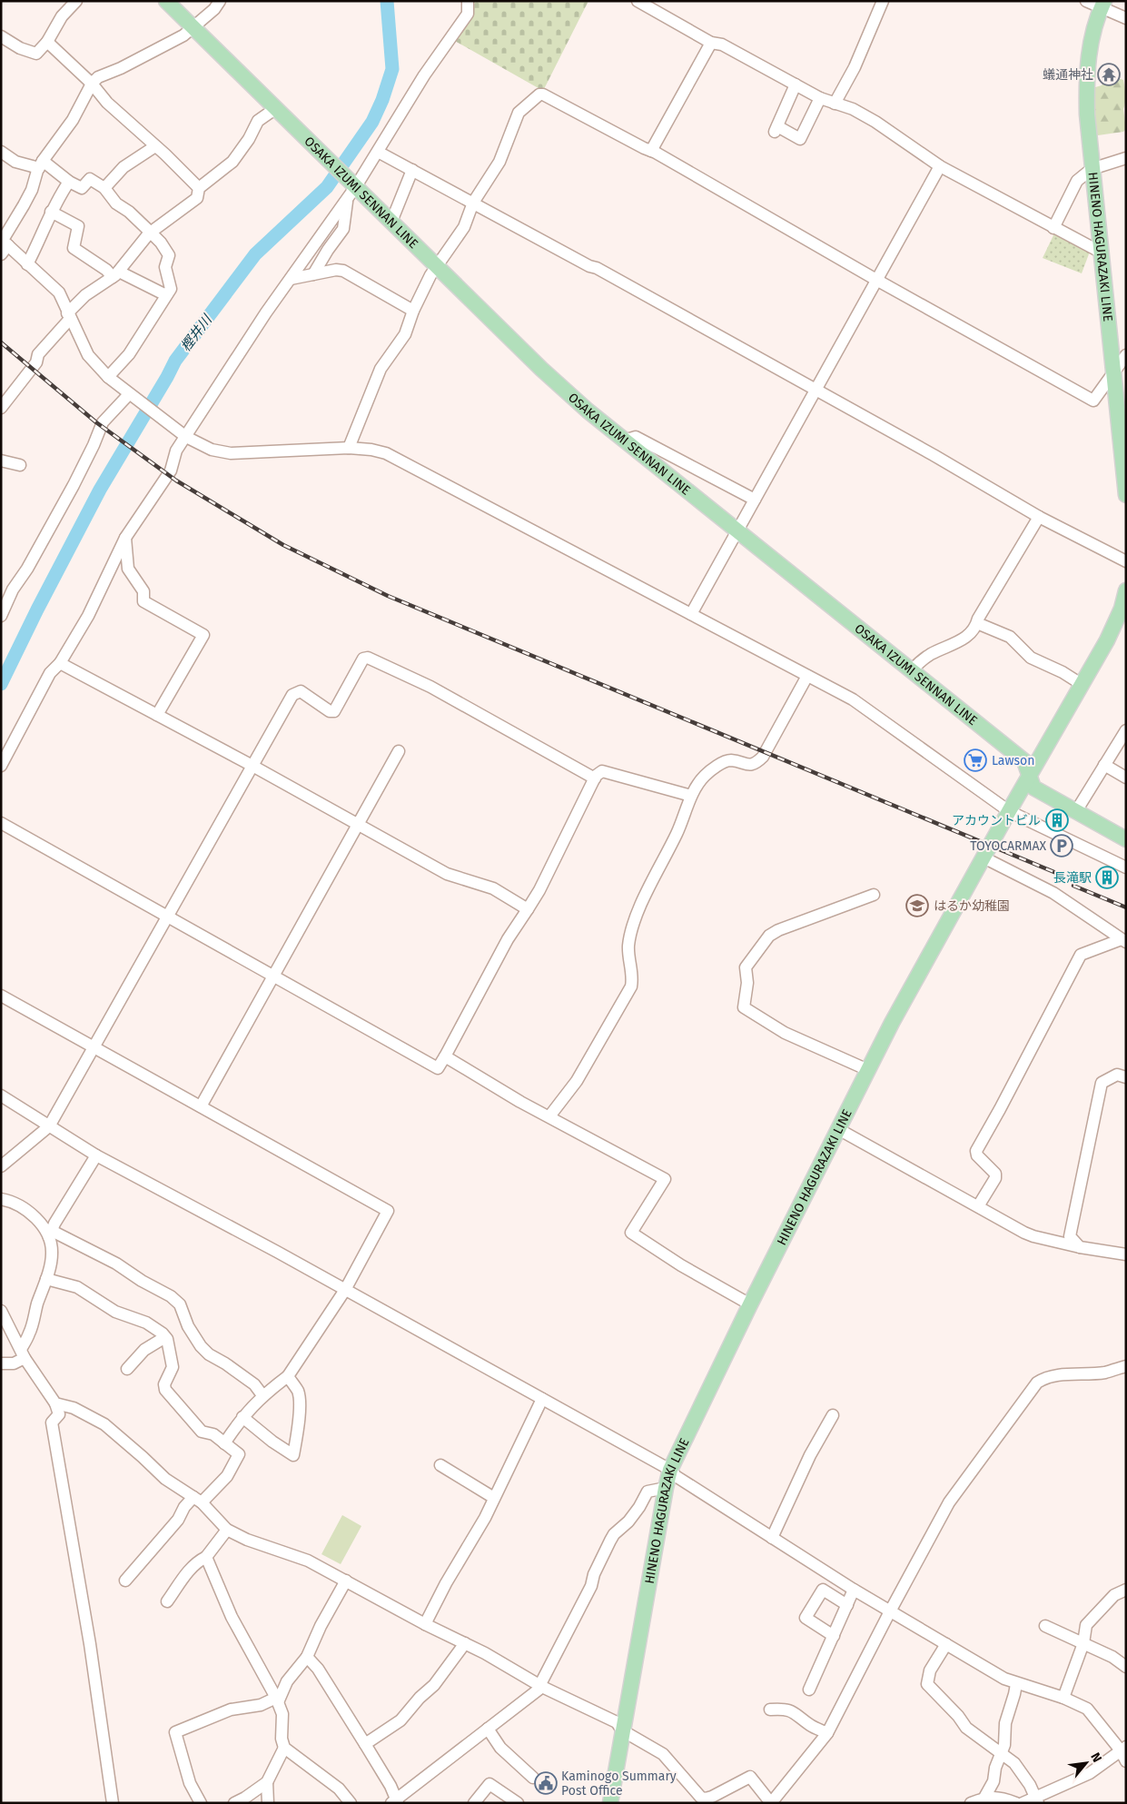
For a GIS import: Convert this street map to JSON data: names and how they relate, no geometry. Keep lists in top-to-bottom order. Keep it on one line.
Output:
{"streets":{"main road":["OSAKA IZUMI SENNAN LINE","HINENO HAGURAZAKI LINE"]},"crossings":[["OSAKA IZUMI SENNAN LINE","HINENO HAGURAZAKI LINE"]],"water":["樫井川"],"places":{"temple":["蟻通神社"],"supermarket":["Lawson"],"building":["アカウントビル","長滝駅"],"parking":["TOYOCARMAX"],"school or university":["はるか幼稚園"],"public building":["Kaminogo Summary Post Office"]},"north":"top right"}
